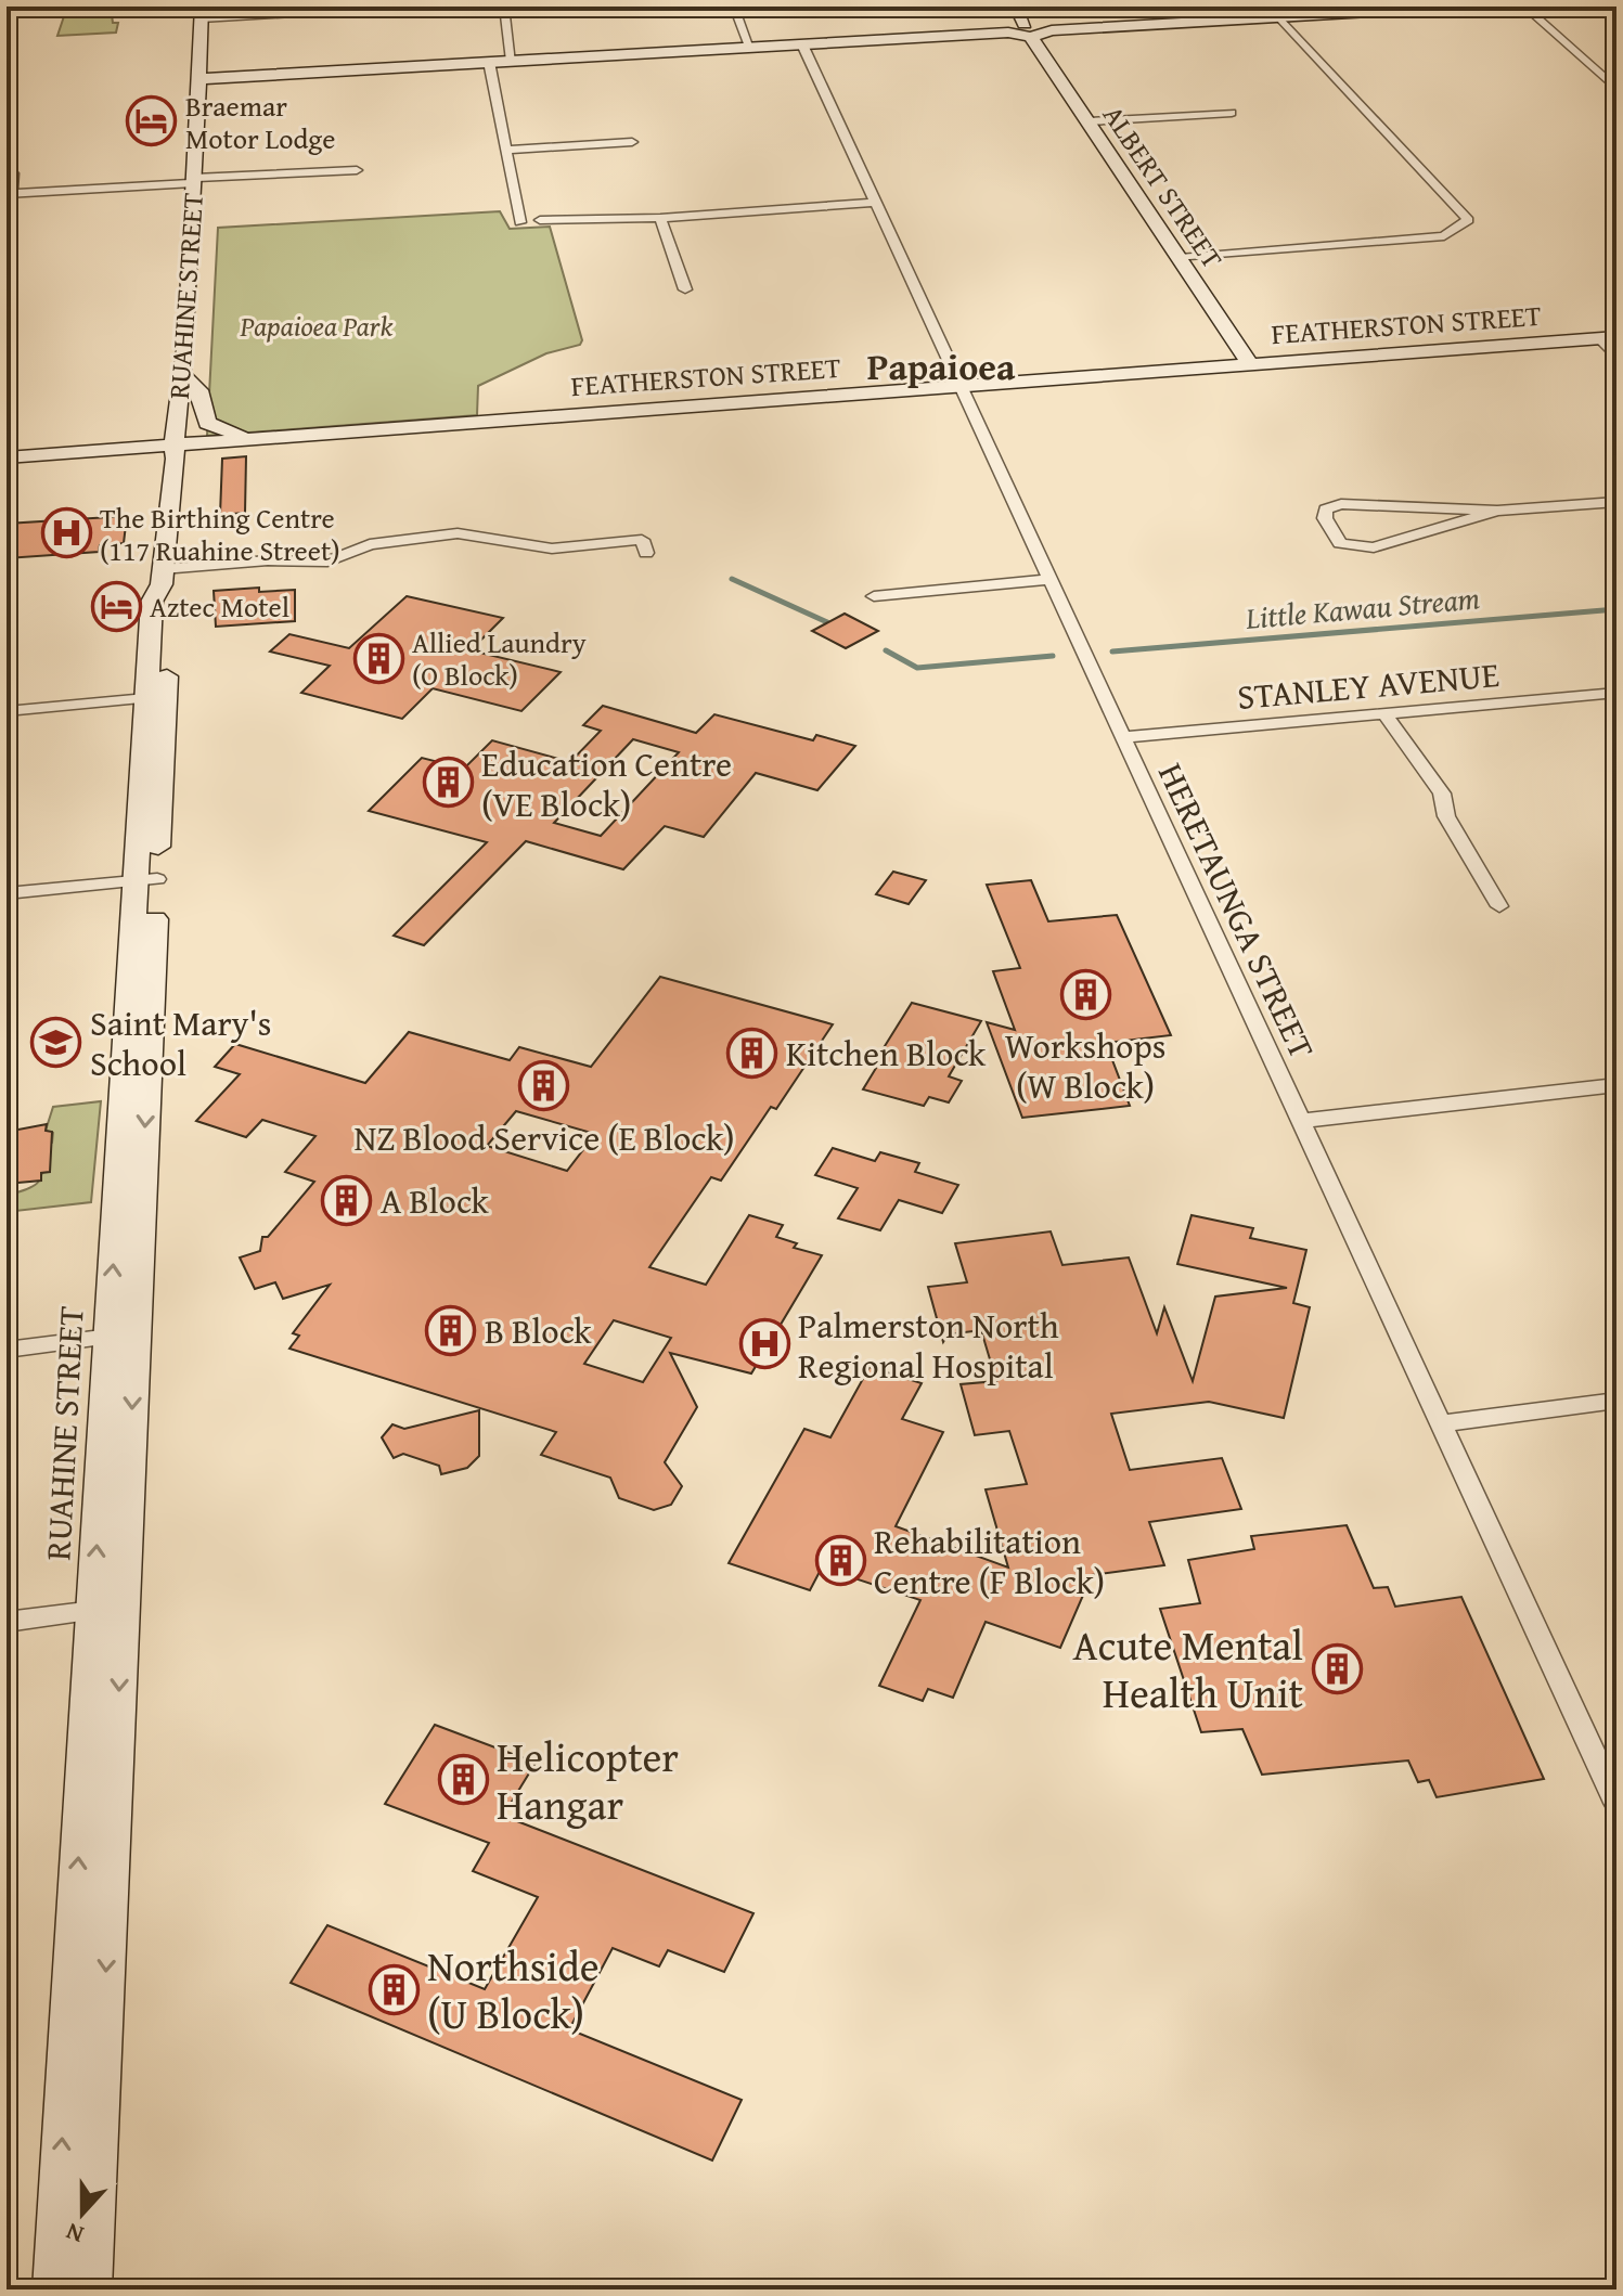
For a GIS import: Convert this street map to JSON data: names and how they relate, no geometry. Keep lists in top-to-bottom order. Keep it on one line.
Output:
{"streets":{"main road":["ALBERT STREET","RUAHINE STREET","FEATHERSTON STREET"],"street":["STANLEY AVENUE","HERETAUNGA STREET"]},"crossings":[["ALBERT STREET","FEATHERSTON STREET"],["RUAHINE STREET","FEATHERSTON STREET"],["FEATHERSTON STREET","HERETAUNGA STREET"],["STANLEY AVENUE","HERETAUNGA STREET"]],"districts":["Papaioea"],"water":["Little Kawau Stream"],"parks":["Papaioea Park"],"places":{"hotel":["Braemar Motor Lodge","Aztec Motel"],"hospital":["The Birthing Centre (117 Ruahine Street)","Palmerston North Regional Hospital"],"building":["Allied Laundry (O Block)","Education Centre (VE Block)","Workshops (W Block)","Kitchen Block","NZ Blood Service (E Block)","A Block","B Block","Rehabilitation Centre (F Block)","Acute Mental Health Unit","Helicopter Hangar","Northside (U Block)"],"school or university":["Saint Mary's School"]},"north":"bottom"}
